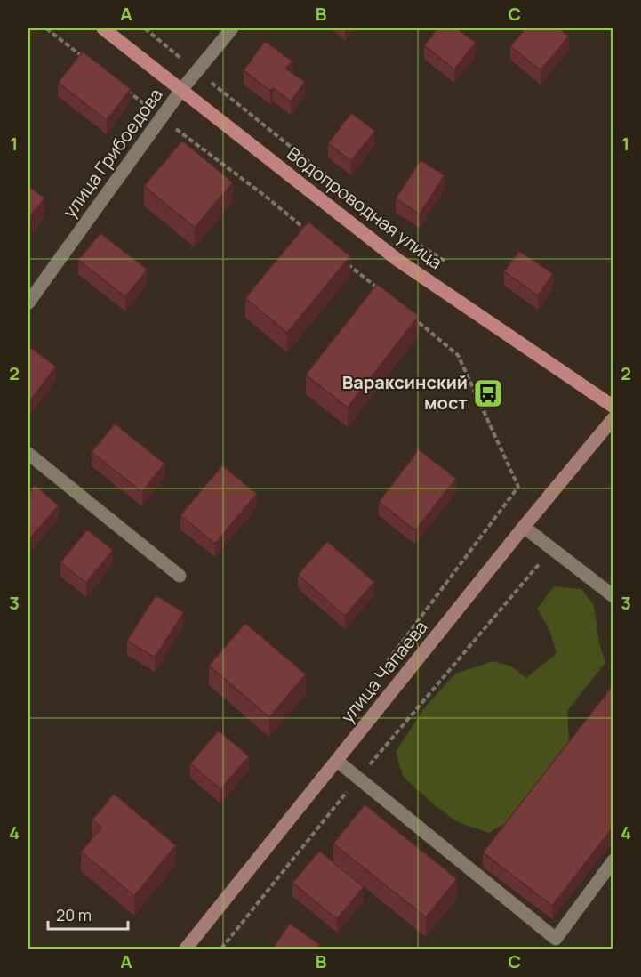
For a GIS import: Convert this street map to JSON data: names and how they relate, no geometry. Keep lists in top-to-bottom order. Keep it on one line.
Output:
{"streets":{"main road":["Водопроводная улица"],"street":["улица Грибоедова","улица Чапаева"]},"crossings":[["улица Грибоедова","Водопроводная улица"]],"places":{"bus stop":["Вараксинский мост"]},"scale_bar":"20 m","grid":{"columns":["A","B","C"],"rows":["1","2","3","4"]}}
